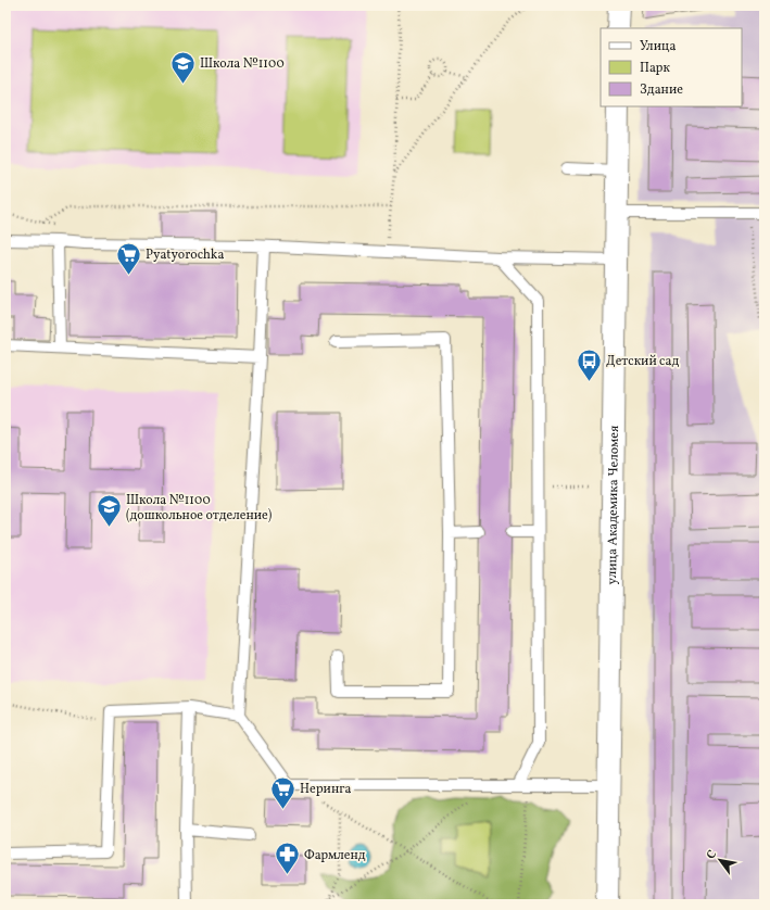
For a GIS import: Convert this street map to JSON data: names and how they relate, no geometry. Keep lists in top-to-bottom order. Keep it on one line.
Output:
{"streets":{"street":["улица Академика Челомея"]},"places":{"school or university":["Школа №1100","Школа №1100 (дошкольное отделение)"],"supermarket":["Pyatyorochka","Неринга"],"bus stop":["Детский сад"],"pharmacy":["Фармленд"]},"legend":["Улица","Парк","Здание"],"north":"top left"}
